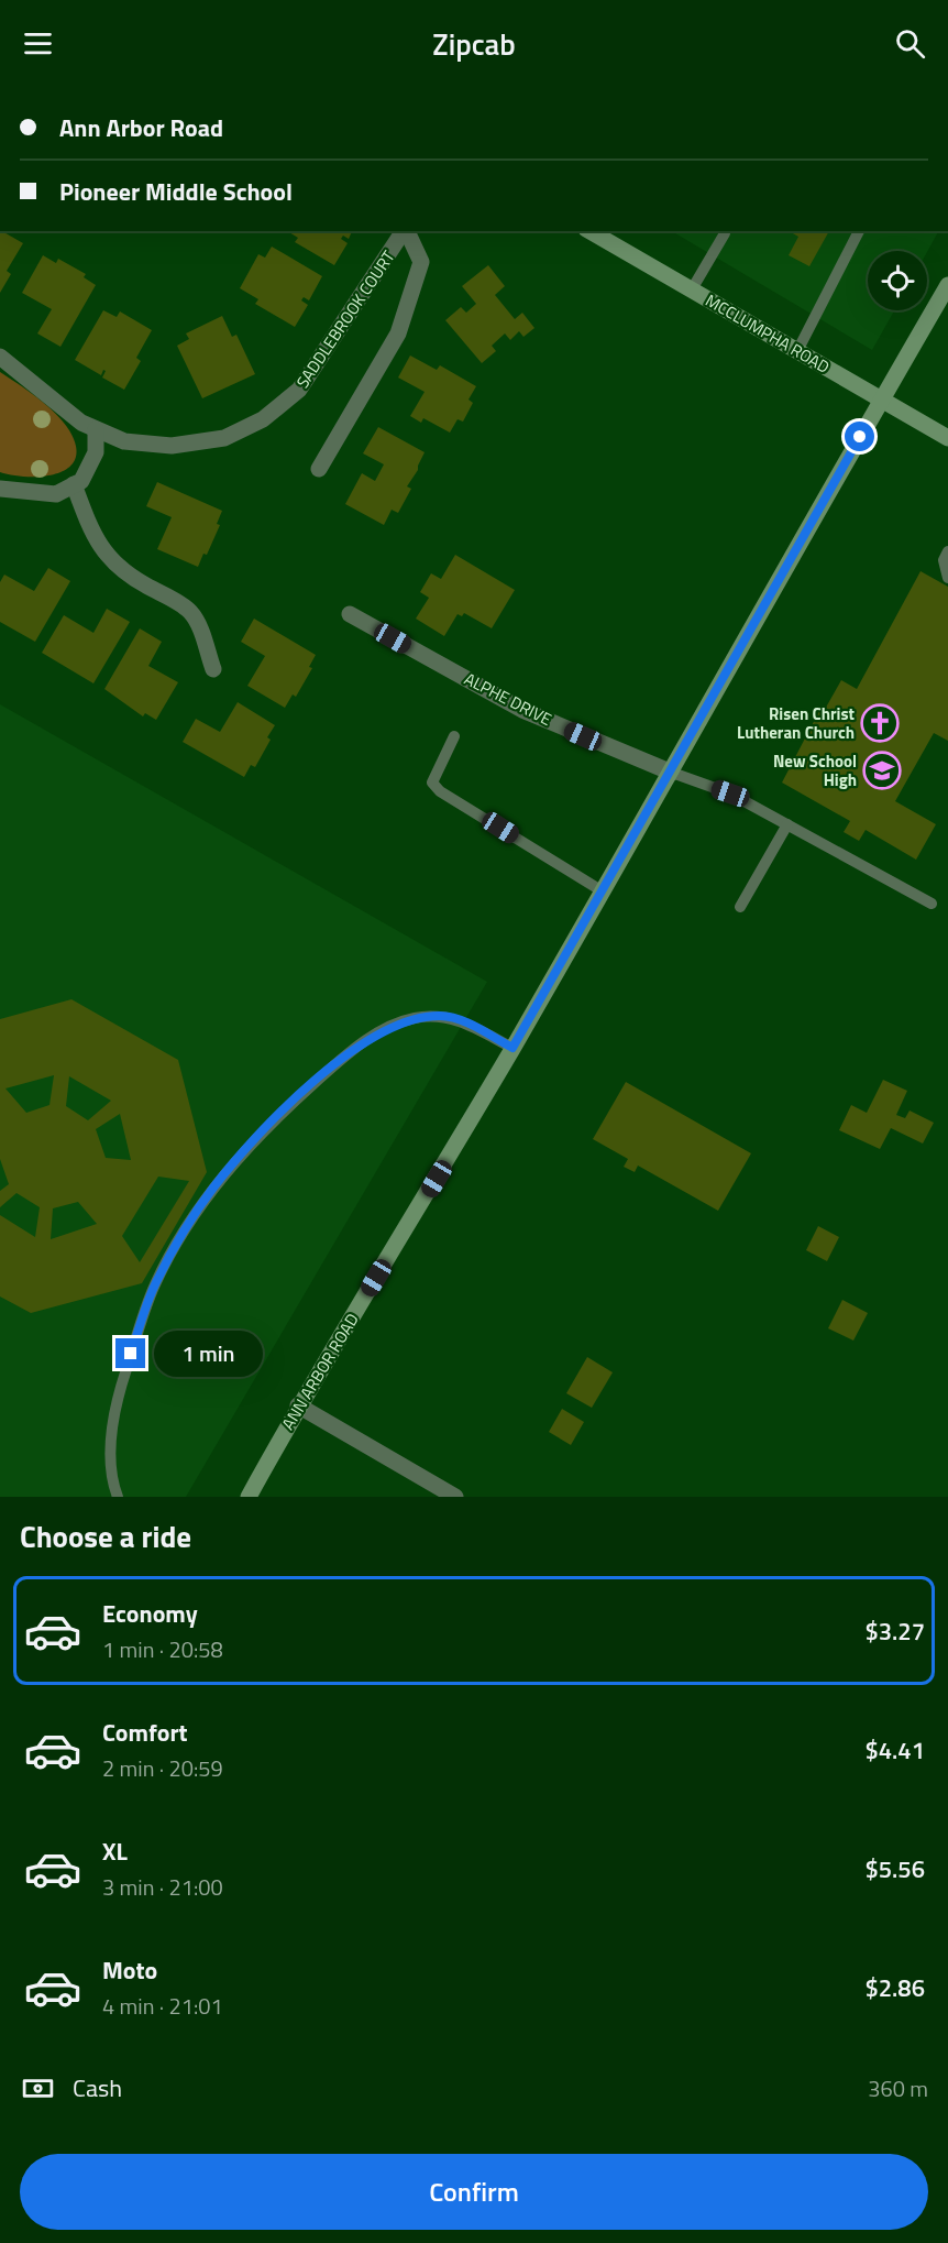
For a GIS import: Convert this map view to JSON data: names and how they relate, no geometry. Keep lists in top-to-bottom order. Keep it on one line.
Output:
{"streets":{"main road":["MCCLUMPHA ROAD","ANN ARBOR ROAD"],"street":["SADDLEBROOK COURT","ALPHE DRIVE"]},"crossings":[["MCCLUMPHA ROAD","ANN ARBOR ROAD"],["ALPHE DRIVE","ANN ARBOR ROAD"]],"places":{"church":["Risen Christ Lutheran Church"],"school or university":["New School High"]},"page":{"header":"Zipcab","banner":["Ann Arbor Road","Pioneer Middle School"],"bubble":"1 min","heading":"Choose a ride","list":[{"name":"Economy","note":"1 min · 20:58","value":"$3.27"},{"name":"Comfort","note":"2 min · 20:59","value":"$4.41"},{"name":"XL","note":"3 min · 21:00","value":"$5.56"},{"name":"Moto","note":"4 min · 21:01","value":"$2.86"}],"pay":["Cash","360 m"],"buttons":"Confirm"}}
